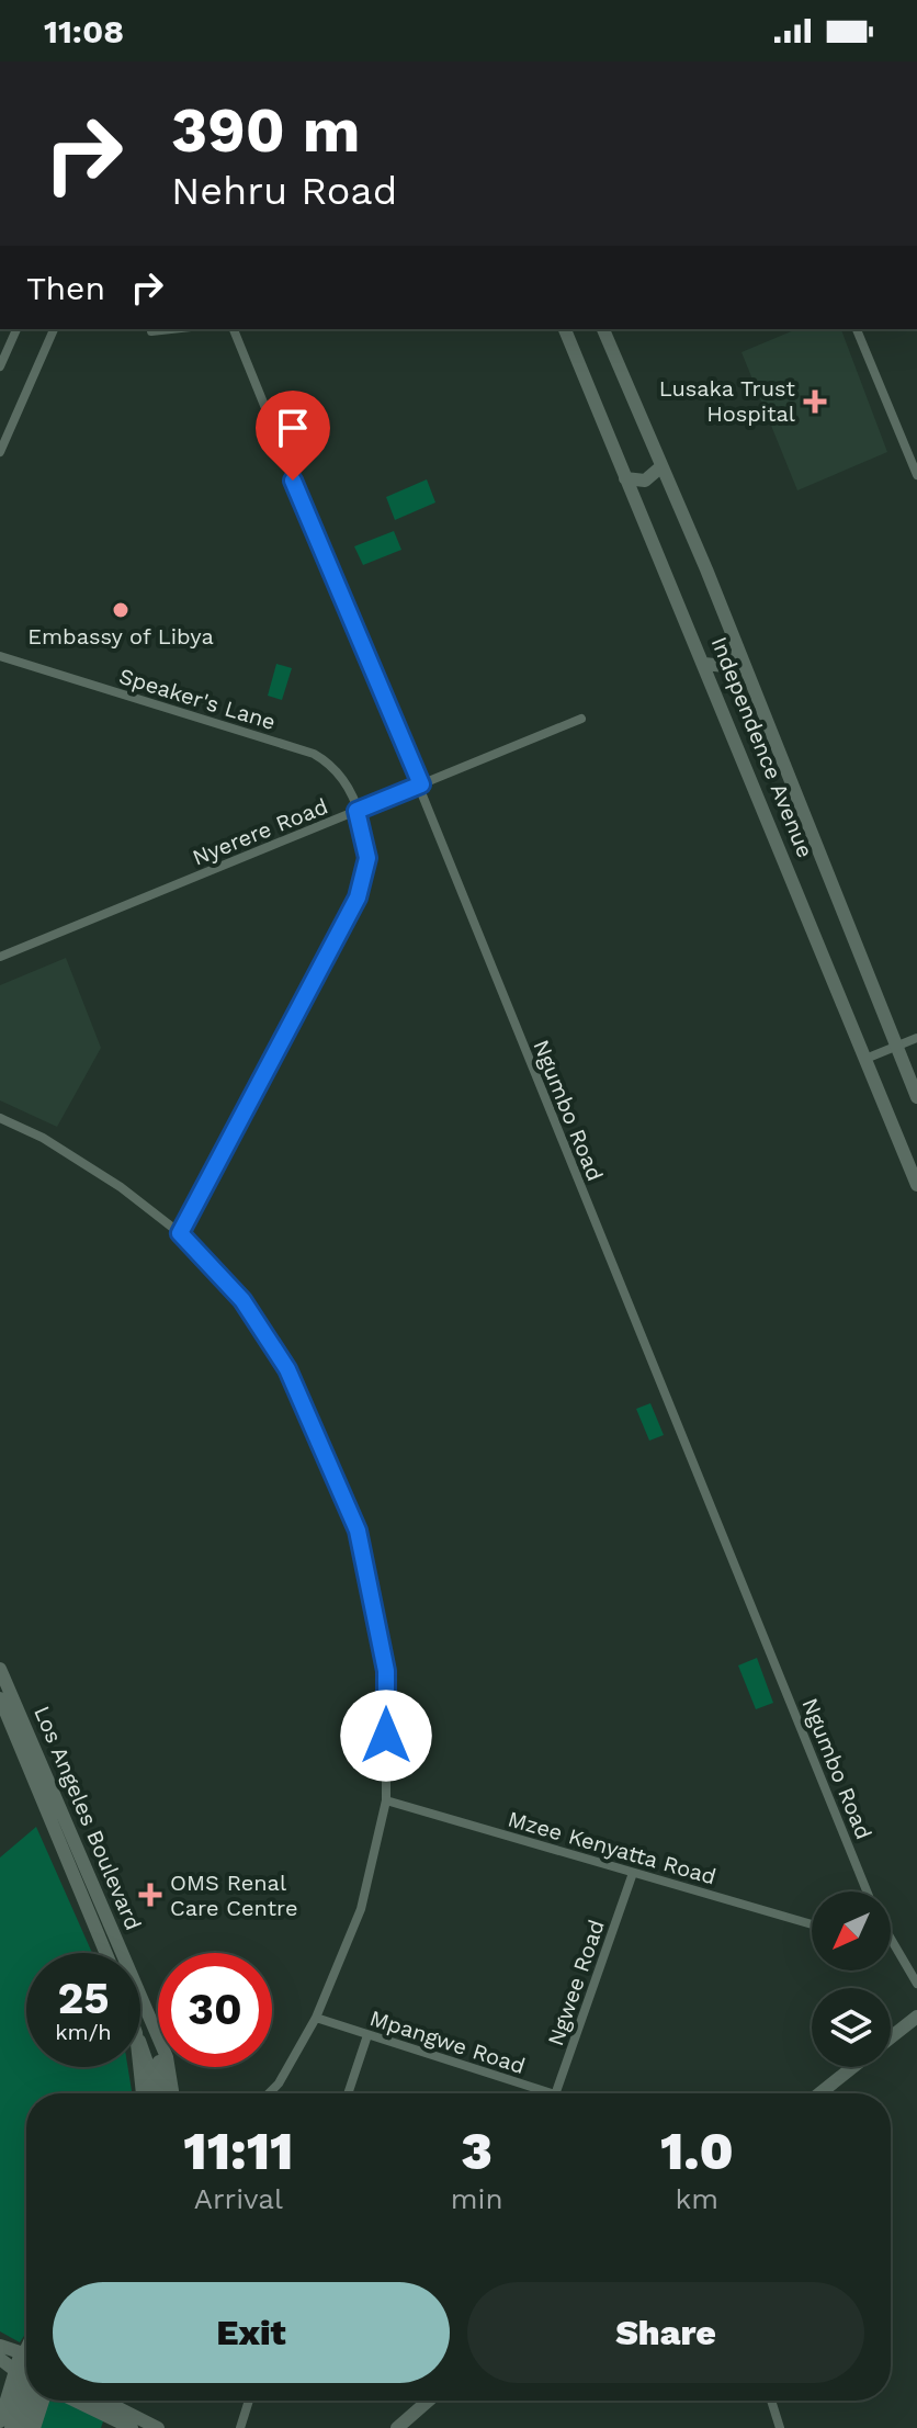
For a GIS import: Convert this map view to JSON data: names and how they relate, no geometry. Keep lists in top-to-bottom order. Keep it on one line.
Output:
{"streets":{"main road":["Independence Avenue","Los Angeles Boulevard"],"street":["Speaker's Lane","Nyerere Road","Ngumbo Road","Mzee Kenyatta Road","Ngwee Road","Mpangwe Road"]},"crossings":[["Speaker's Lane","Nyerere Road"],["Nyerere Road","Ngumbo Road"],["Mzee Kenyatta Road","Ngwee Road"]],"places":{"health":["Lusaka Trust Hospital","OMS Renal Care Centre"],"other":["Embassy of Libya"]},"north":"bottom left","page":{"status":"11:08","turn":["390 m","Nehru Road"],"then":"Then","speed":"25 km/h","limit":"30","eta":["11:11","Arrival","3","min","1.0","km"],"buttons":["Exit","Share"]}}
